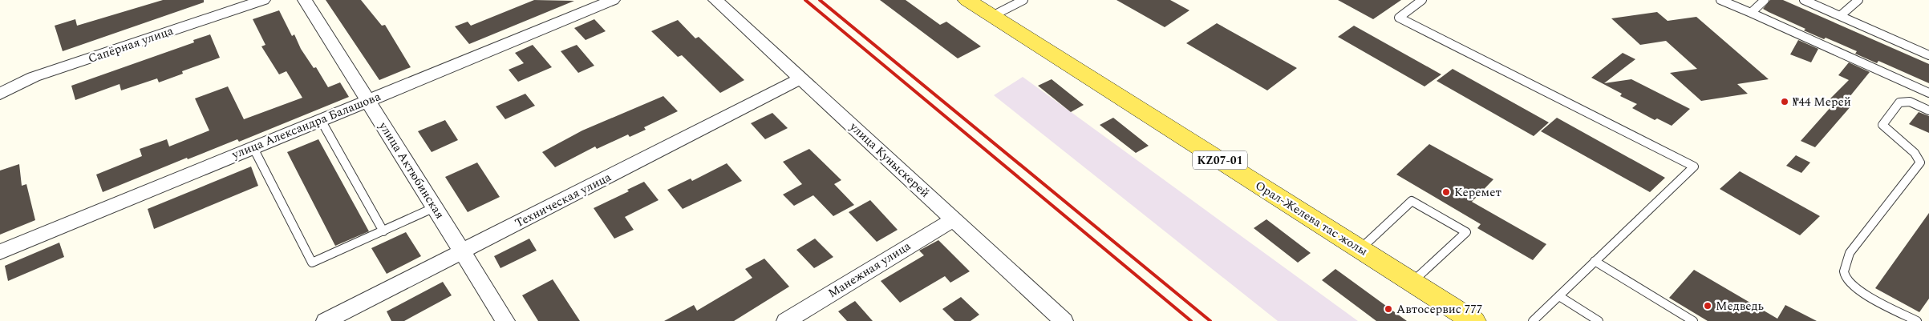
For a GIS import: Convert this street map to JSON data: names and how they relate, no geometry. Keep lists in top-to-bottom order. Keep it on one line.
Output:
{"streets":{"main road":["KZ07-01","Орал-Желева тас жолы"],"street":["Сапёрная улица","улица Александра Балашова","улица Куныскерей","улица Актюбинская","Техническая улица","Манежная улица"]},"crossings":[["улица Александра Балашова","улица Актюбинская"],["улица Куныскерей","Техническая улица"],["улица Куныскерей","Манежная улица"],["улица Актюбинская","Техническая улица"]],"places":["№44 Мерей","Керемет","Медведь","Автосервис 777"]}
